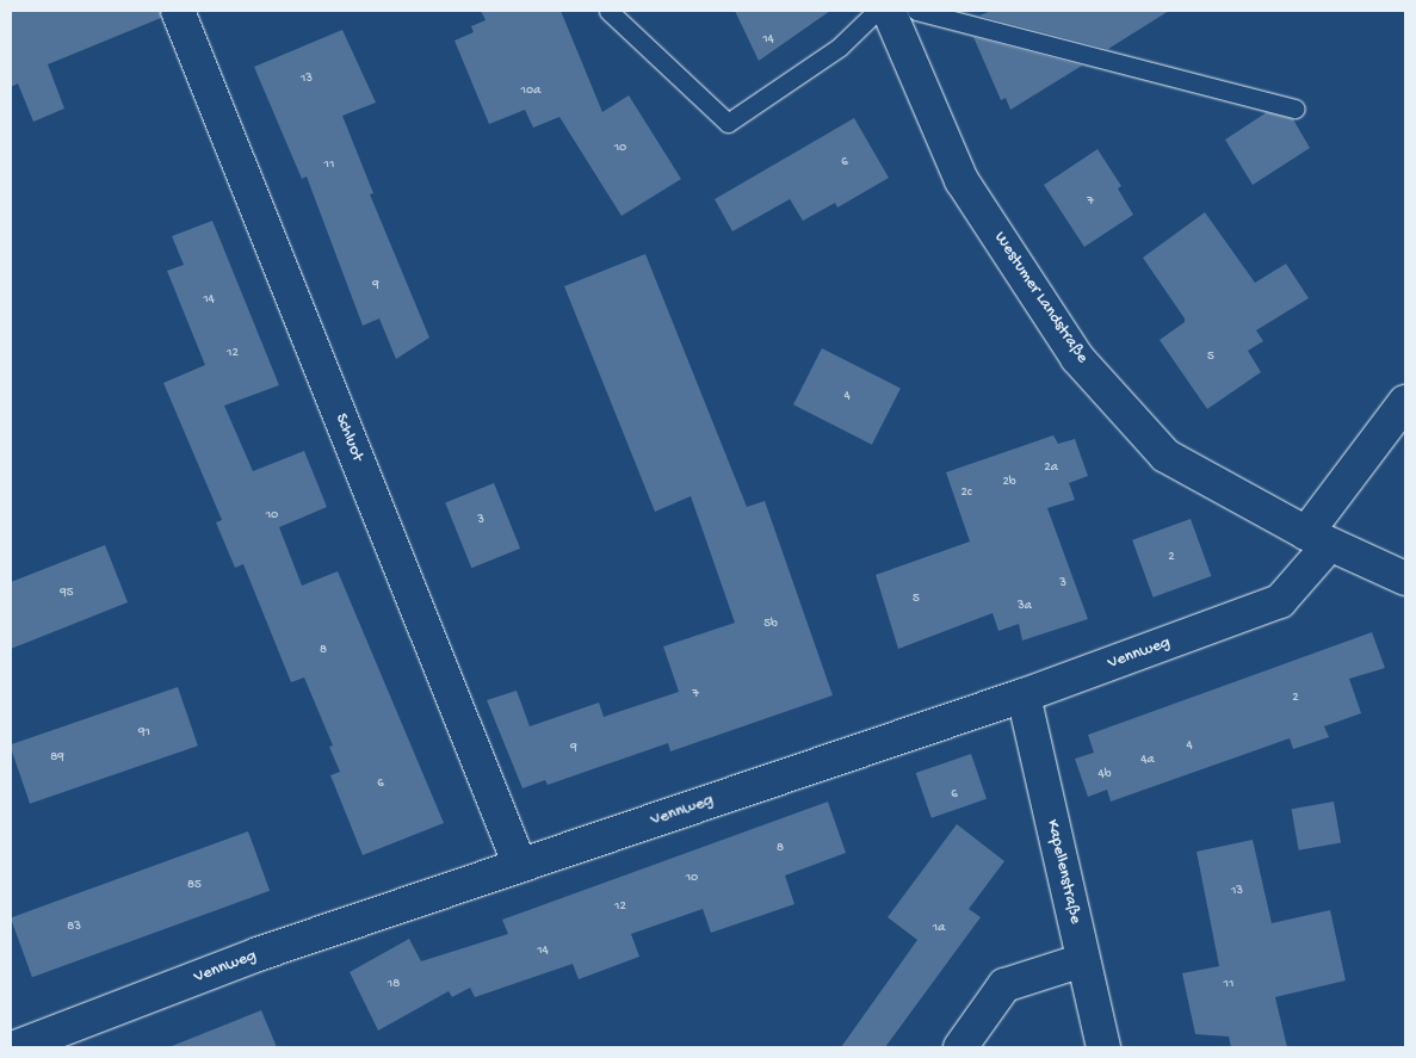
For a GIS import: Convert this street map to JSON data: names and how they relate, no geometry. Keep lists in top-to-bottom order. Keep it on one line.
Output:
{"streets":{"street":["Westumer Landstraße","Schluot","Vennweg","Kapellenstraße"]},"crossings":[["Westumer Landstraße","Vennweg"],["Schluot","Vennweg"],["Vennweg","Kapellenstraße"]],"house_numbers":["14","13","10a","10","6","11","7","9","14","12","5","4","2a","2b","2c","10","3","2","3","95","5","3a","5b","8","7","2","91","4","9","89","4a","4b","6","6","8","10","85","13","12","83","1a","14","18","11"]}
